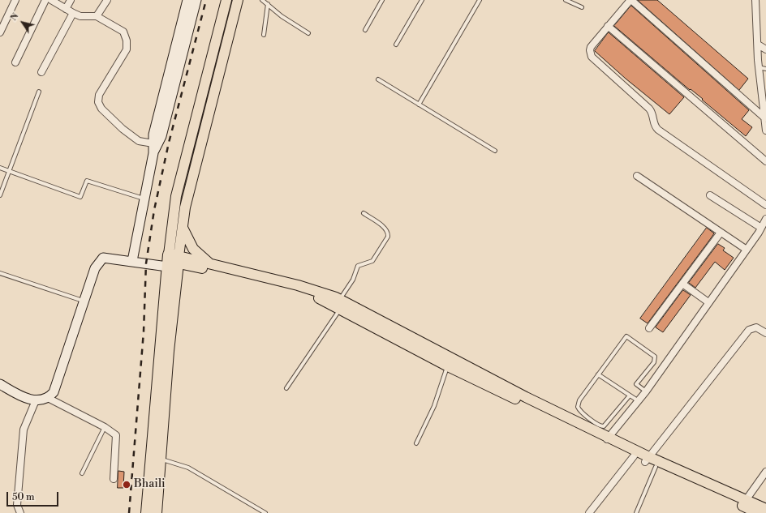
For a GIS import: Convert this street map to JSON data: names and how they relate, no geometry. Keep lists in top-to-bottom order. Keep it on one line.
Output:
{"places":["Bhaili"],"scale_bar":"50 m","north":"top left"}
